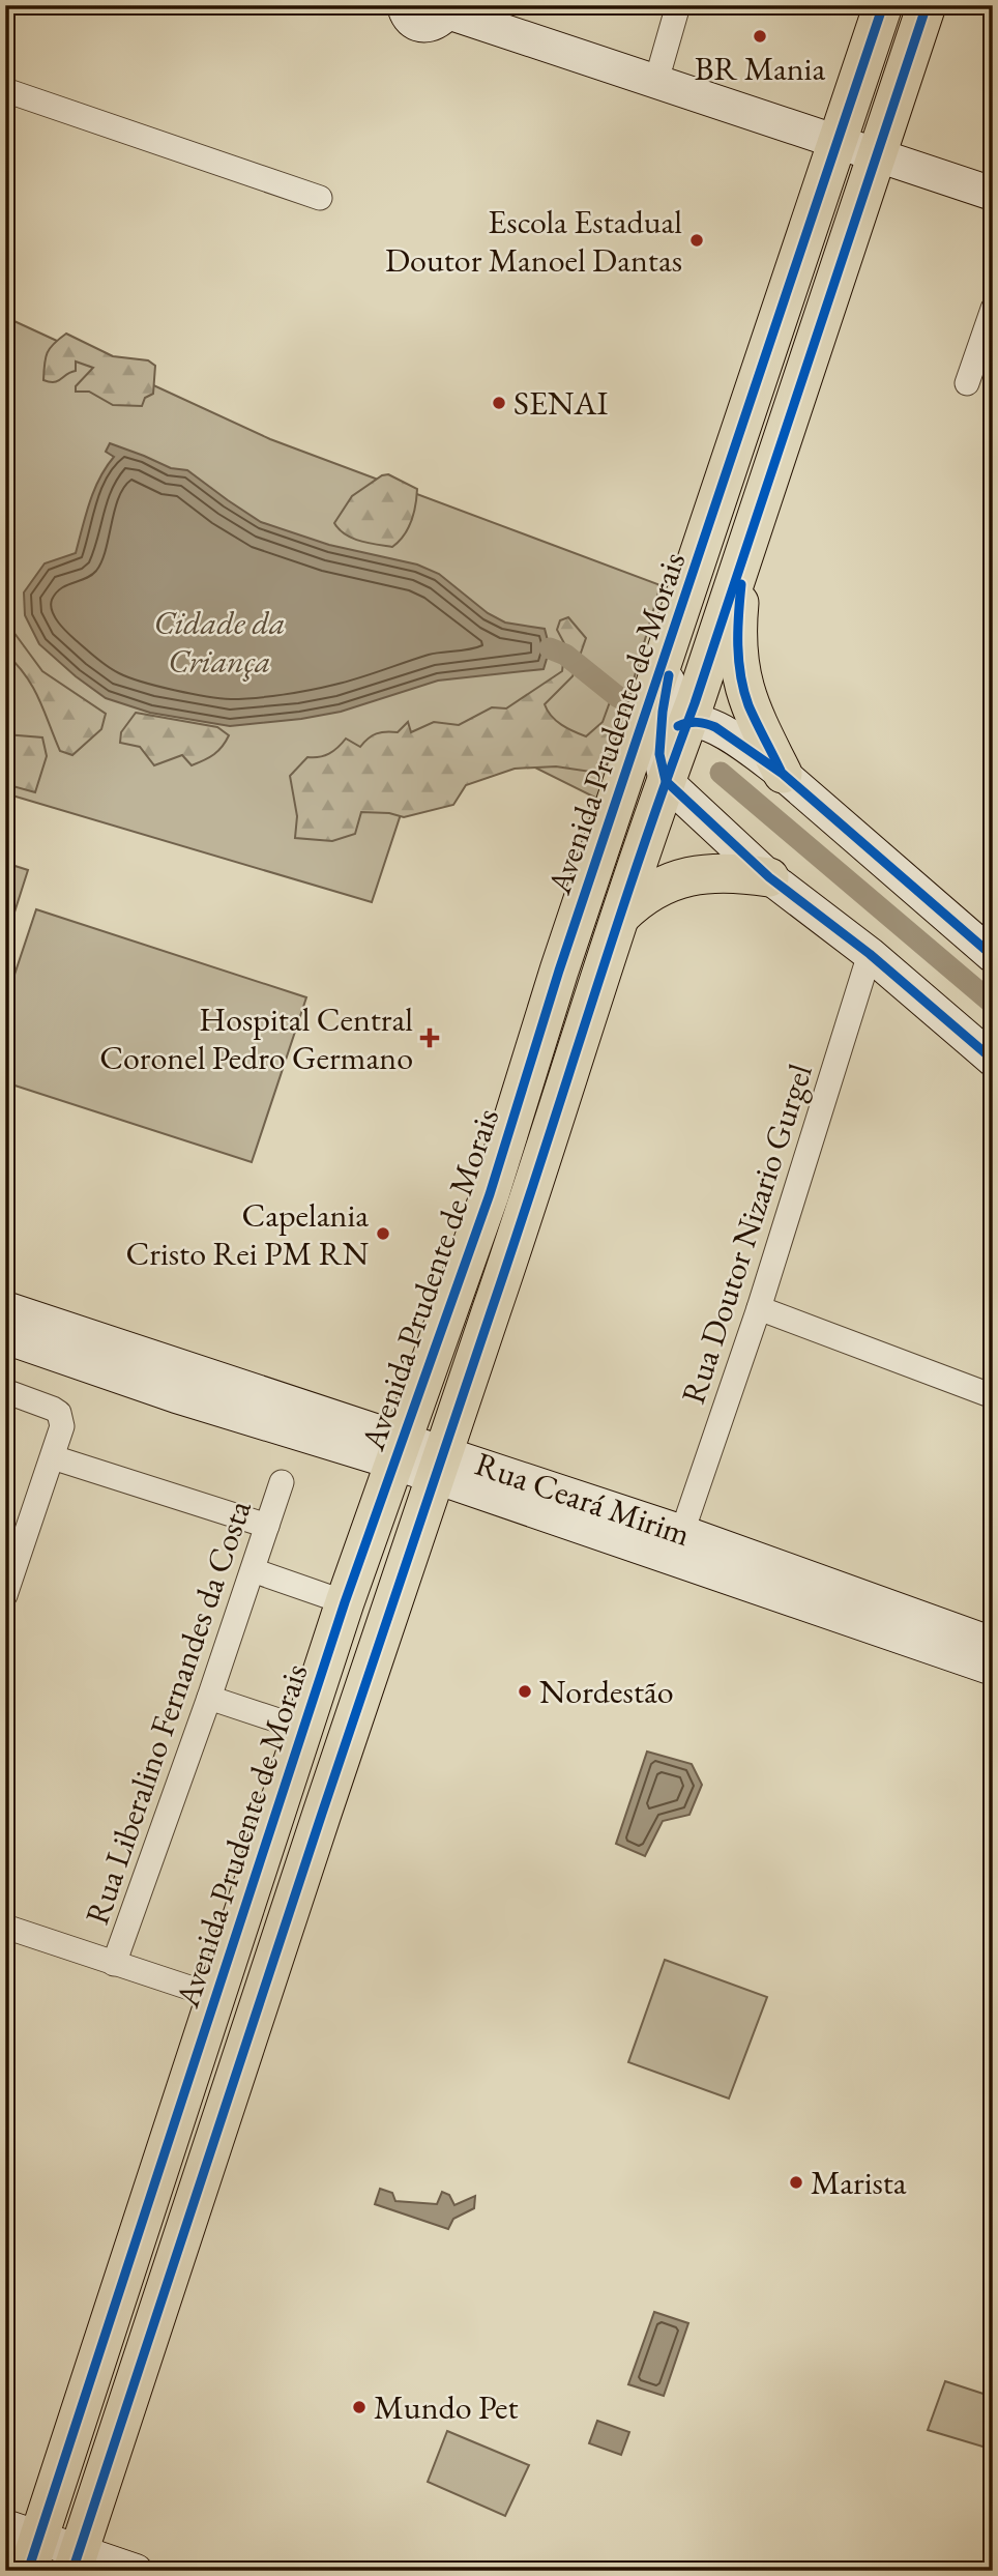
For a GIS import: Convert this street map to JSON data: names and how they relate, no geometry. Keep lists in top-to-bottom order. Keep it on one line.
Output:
{"streets":{"main road":["Avenida Prudente de Morais"],"street":["Rua Doutor Nizario Gurgel","Rua Ceará Mirim","Rua Liberalino Fernandes da Costa"]},"crossings":[["Avenida Prudente de Morais","Rua Ceará Mirim"],["Rua Doutor Nizario Gurgel","Rua Ceará Mirim"]],"parks":["Cidade da Criança"],"places":{"other":["BR Mania","Escola Estadual Doutor Manoel Dantas","SENAI","Capelania Cristo Rei PM RN","Nordestão","Marista","Mundo Pet"],"health":["Hospital Central Coronel Pedro Germano"]}}
